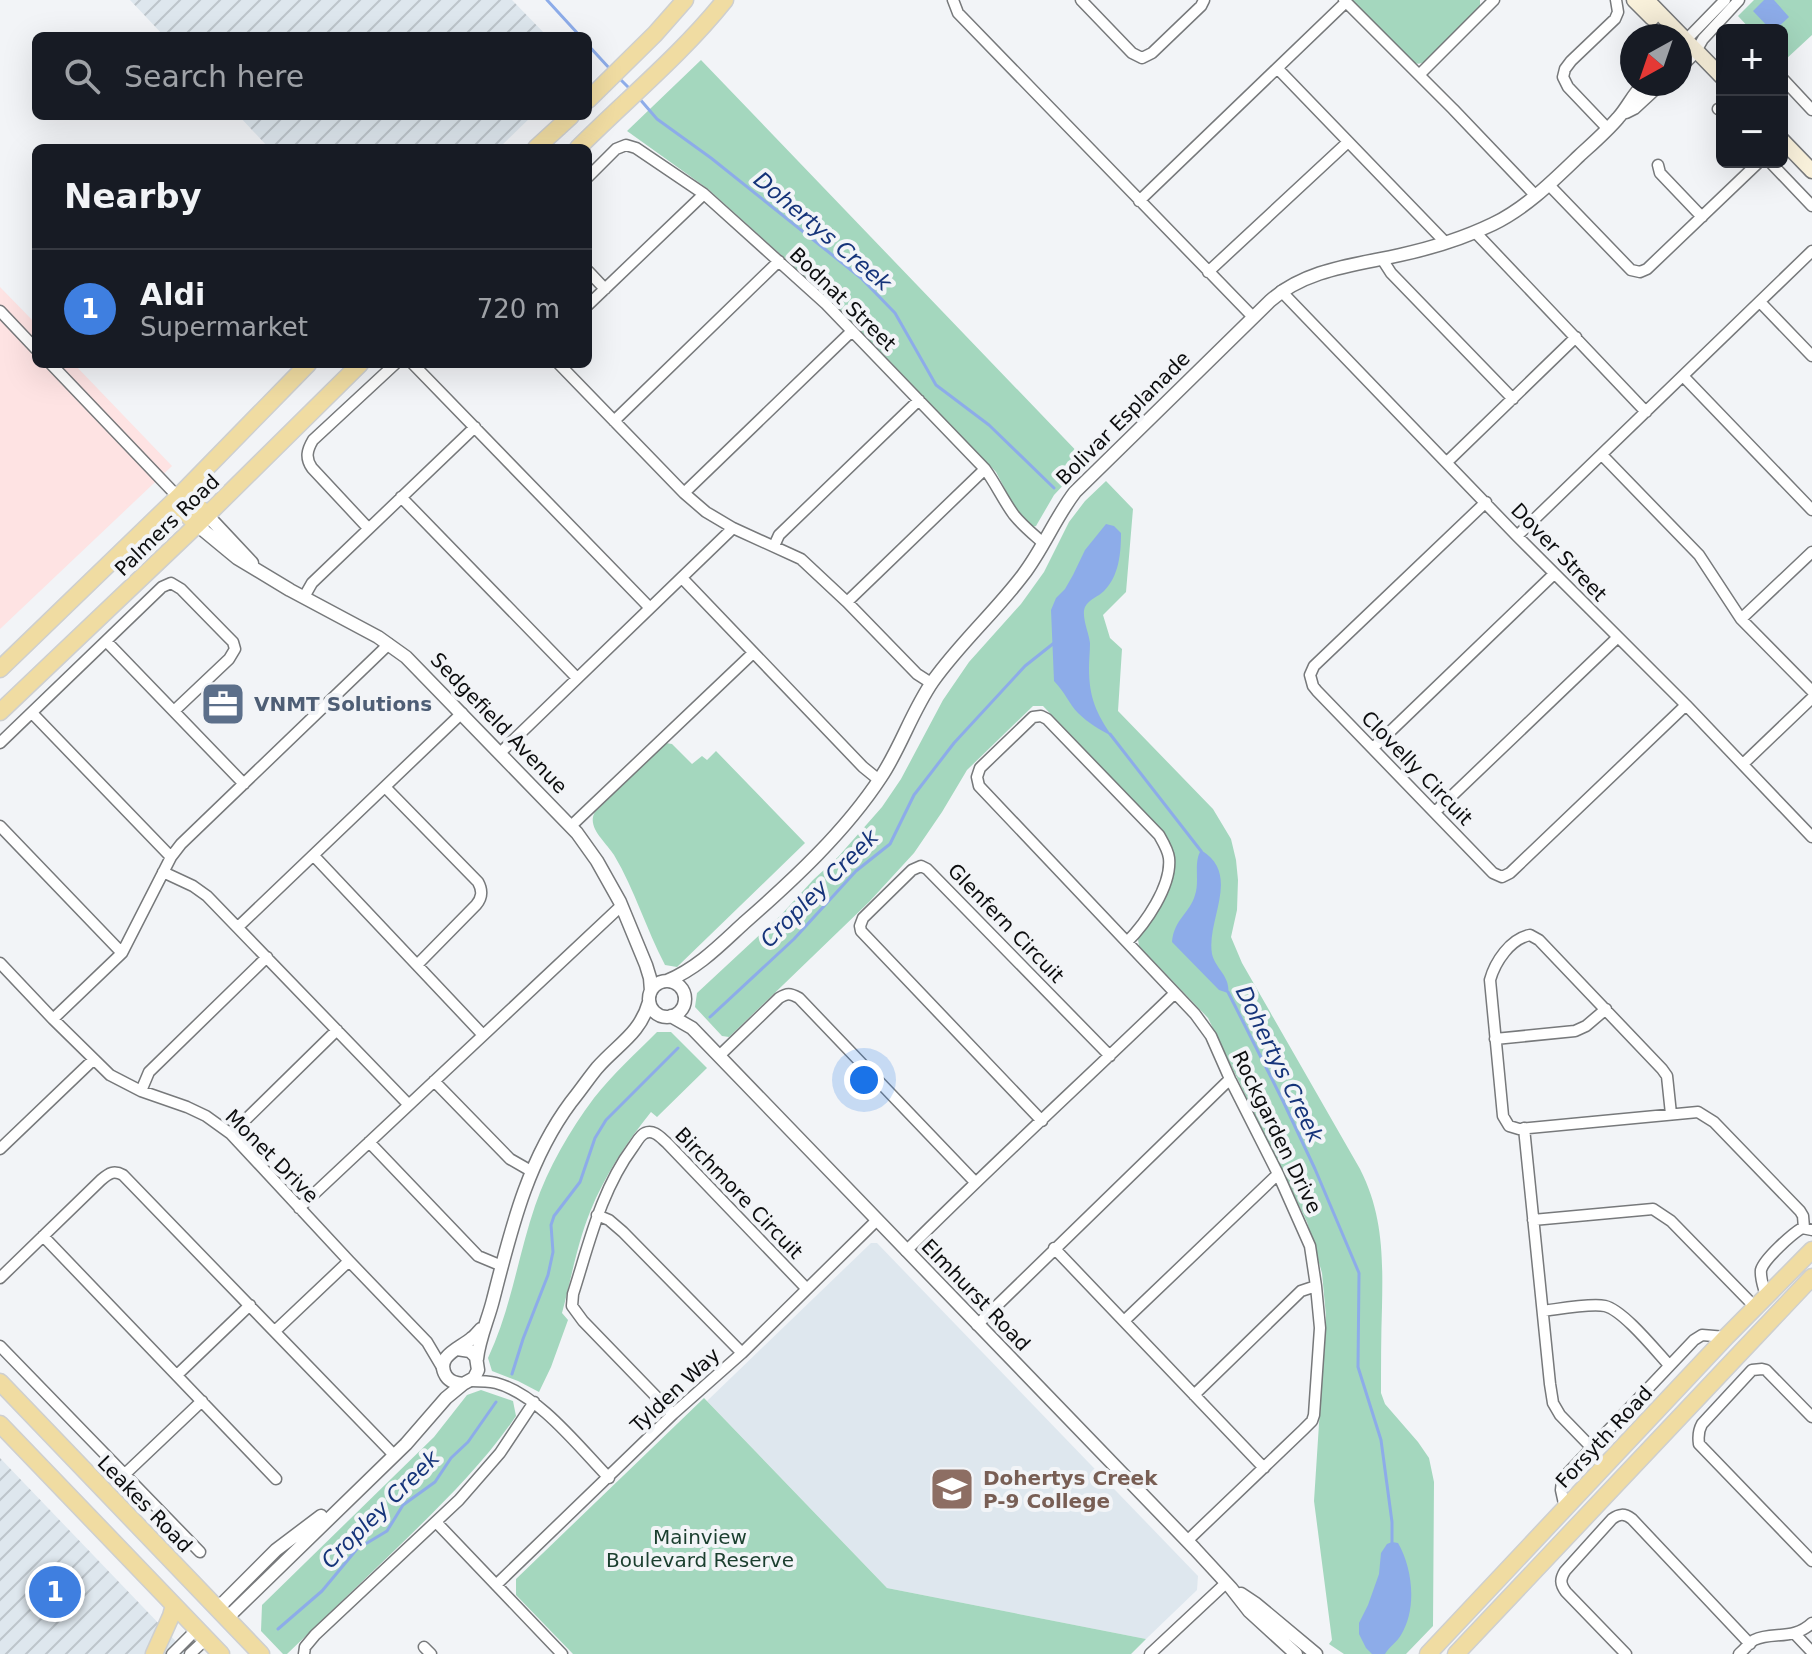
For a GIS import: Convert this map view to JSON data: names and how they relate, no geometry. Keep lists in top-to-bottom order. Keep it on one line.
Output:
{"streets":{"highway":["Palmers Road","Forsyth Road","Leakes Road"],"street":["Bodnat Street","Bolivar Esplanade","Dover Street","Sedgefield Avenue","Clovelly Circuit","Glenfern Circuit","Rockgarden Drive","Monet Drive","Birchmore Circuit","Elmhurst Road","Tylden Way"]},"crossings":[["Bodnat Street","Bolivar Esplanade"],["Bolivar Esplanade","Dover Street"],["Bolivar Esplanade","Sedgefield Avenue"],["Bolivar Esplanade","Elmhurst Road"],["Palmers Road","Sedgefield Avenue"],["Dover Street","Clovelly Circuit"],["Sedgefield Avenue","Elmhurst Road"],["Rockgarden Drive","Elmhurst Road"],["Birchmore Circuit","Tylden Way"],["Elmhurst Road","Tylden Way"]],"water":["Dohertys Creek","Cropley Creek"],"parks":["Mainview Boulevard Reserve"],"places":{"office":["VNMT Solutions"],"school or university":["Dohertys Creek P-9 College"]},"north":"bottom left","page":{"map_buttons":["+","−"],"search":"Search here","heading":"Nearby","list":[{"mark":"1","name":"Aldi","note":"Supermarket","value":"720 m"}],"pins":"1"}}
